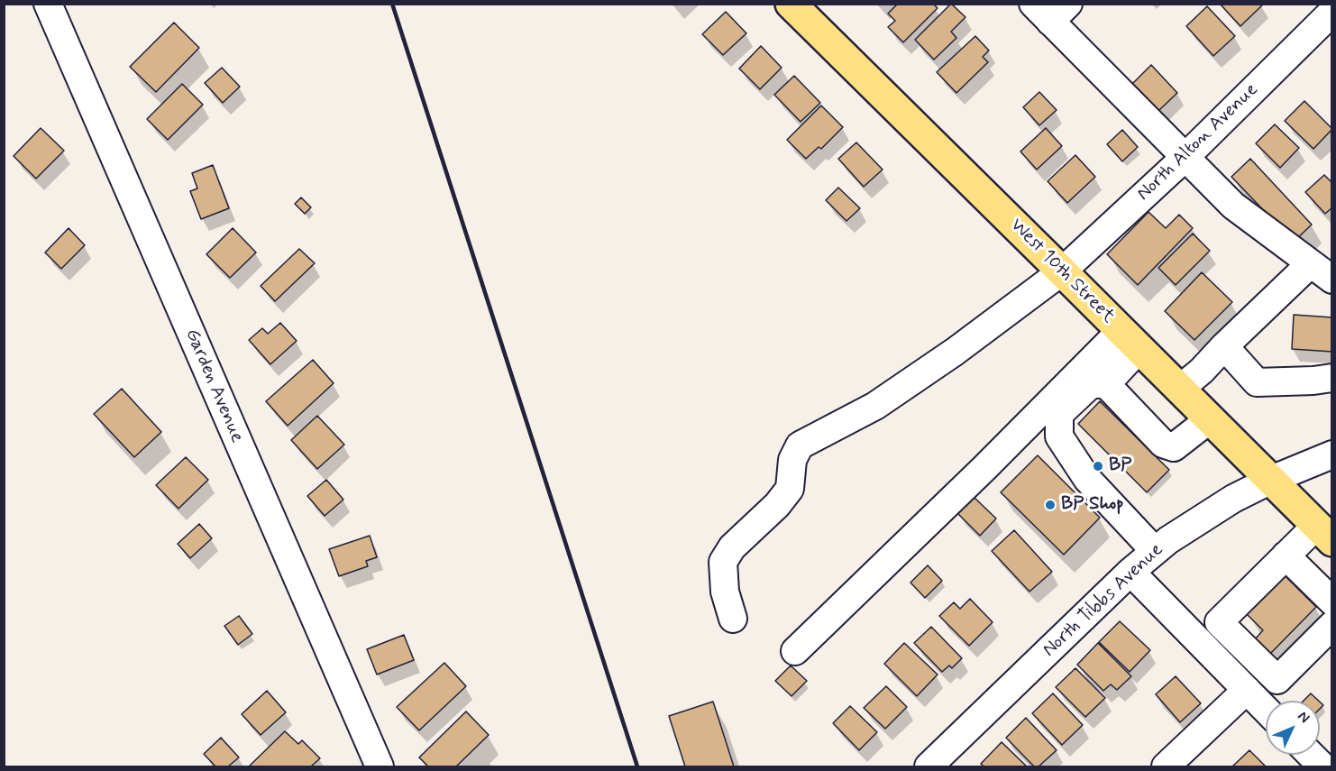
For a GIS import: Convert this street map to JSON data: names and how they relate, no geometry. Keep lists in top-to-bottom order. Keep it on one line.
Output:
{"streets":{"main road":["West 10th Street"],"street":["North Alton Avenue","Garden Avenue","North Tibbs Avenue"]},"crossings":[["North Alton Avenue","West 10th Street"],["West 10th Street","North Tibbs Avenue"]],"places":["BP","BP Shop"],"north":"top right"}
